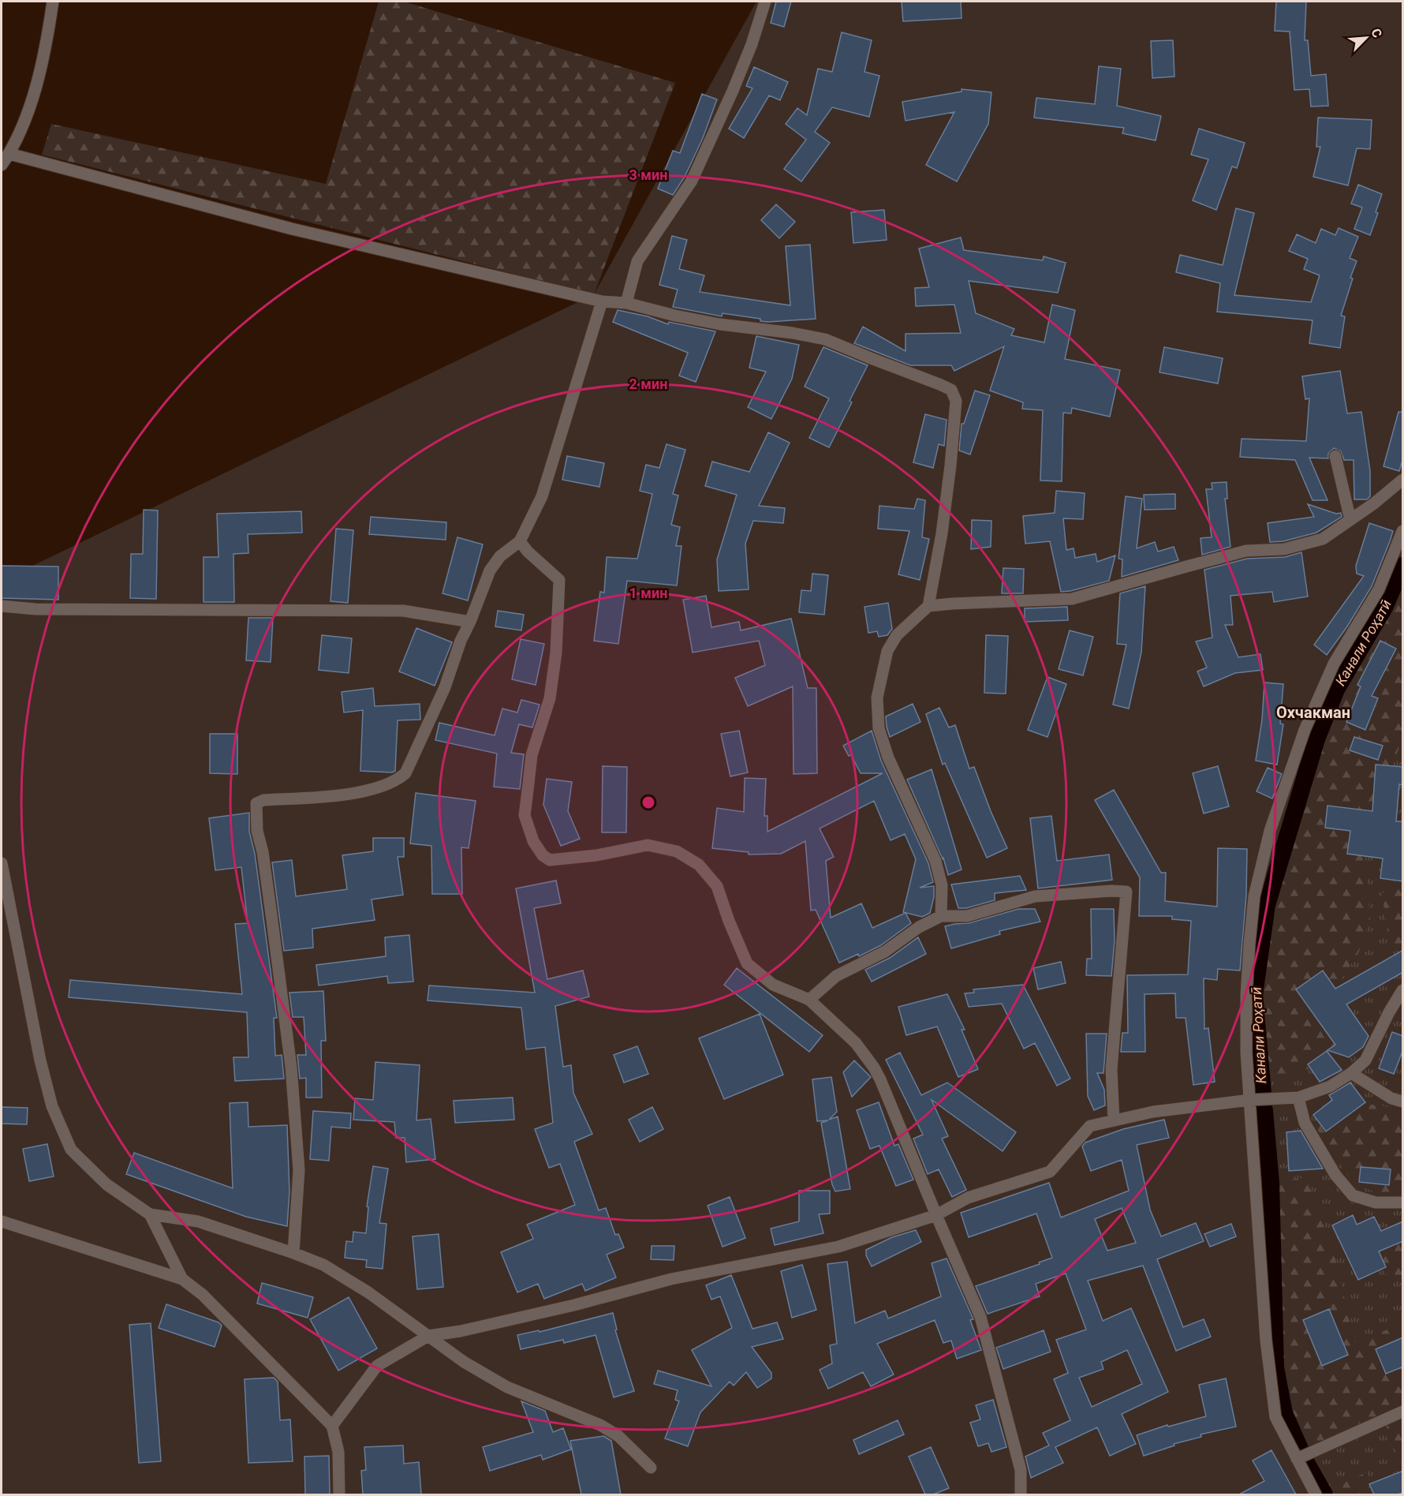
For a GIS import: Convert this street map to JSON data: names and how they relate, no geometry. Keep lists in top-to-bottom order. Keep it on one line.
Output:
{"districts":["Охчакман"],"water":["Канали Роҳатӣ"],"north":"top right","rings":["3 мин","2 мин","1 мин"]}
